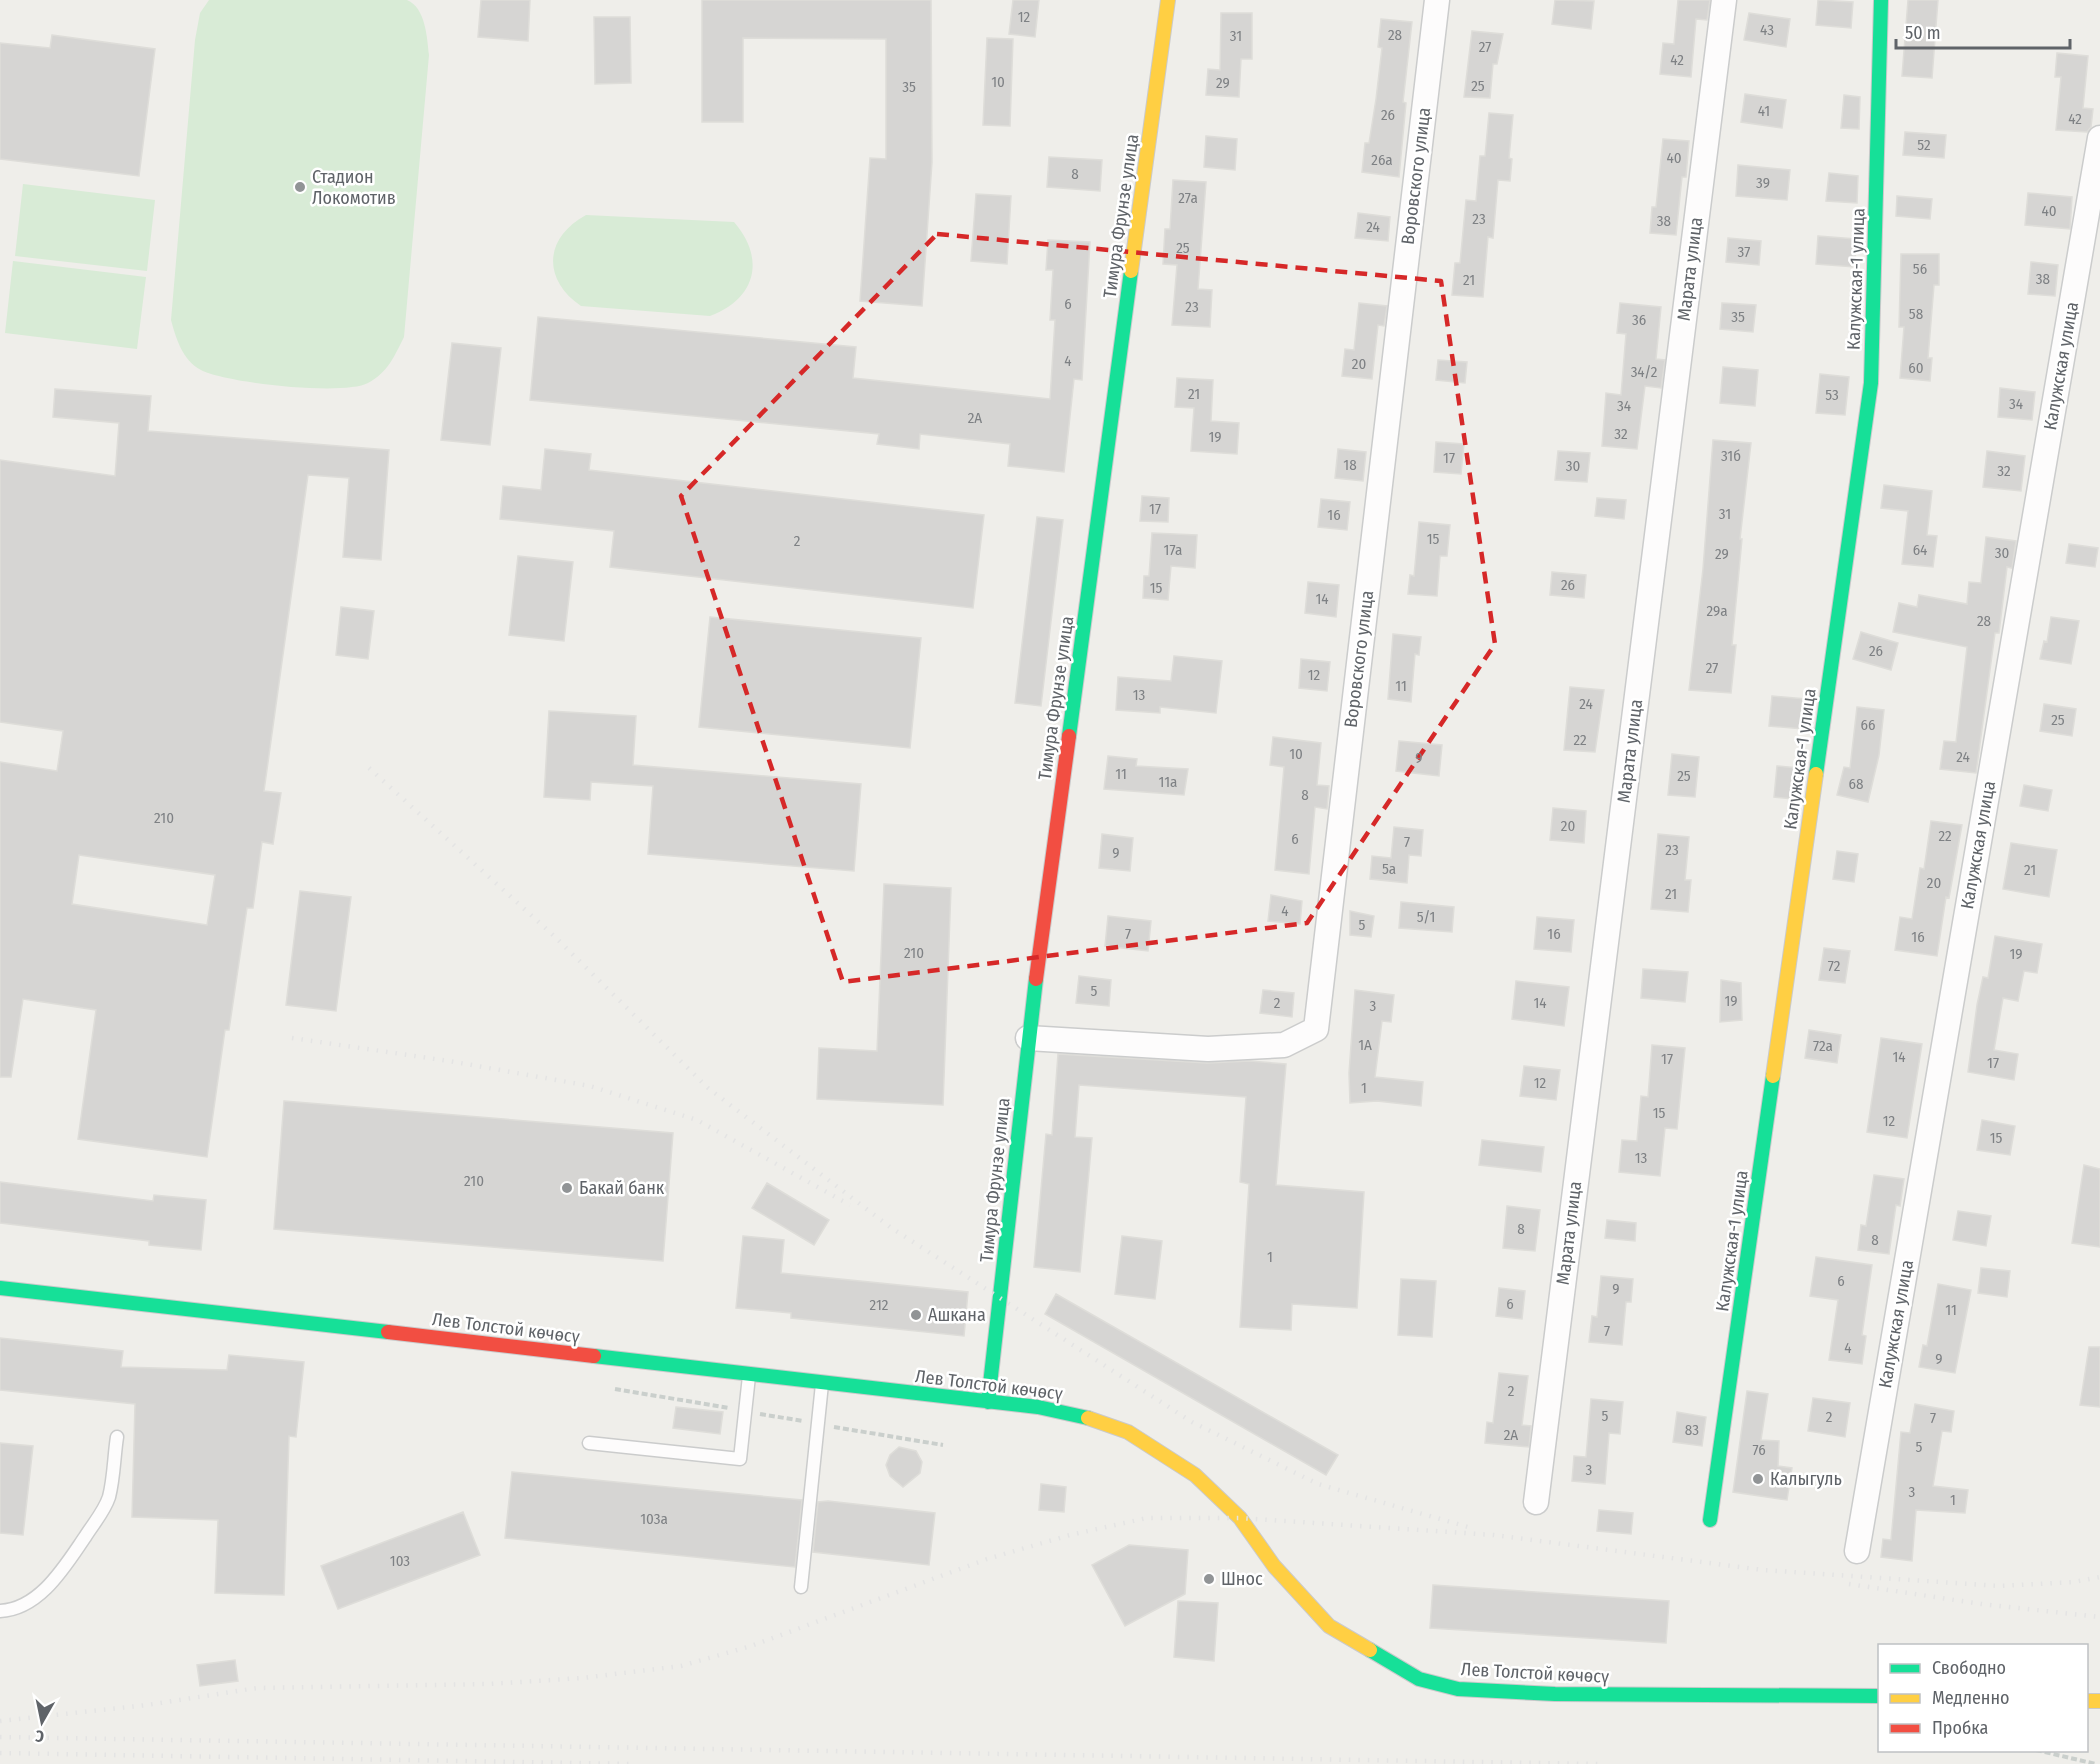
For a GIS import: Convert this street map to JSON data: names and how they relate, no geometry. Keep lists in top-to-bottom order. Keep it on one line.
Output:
{"streets":{"main road":["Тимура Фрунзе улица","Калужская-1 улица","Лев Толстой көчөсү"],"street":["Воровского улица","Марата улица","Калужская улица"]},"crossings":[["Воровского улица","Тимура Фрунзе улица"],["Тимура Фрунзе улица","Лев Толстой көчөсү"]],"places":["Стадион Локомотив","Бакай банк","Ашкана","Калыгуль","Шнос"],"house_numbers":["12","43","28","31","27","42","10","29","25","35","41","26","42","52","40","26а","8","39","27а","40","23","38","24","25","37","56","38","21","6","23","58","35","36","4","20","60","34/2","21","53","34","34","2А","32","19","31б","17","18","30","32","17","31","16","15","2","17а","64","30","29","26","15","14","29а","28","26","27","12","11","13","24","25","66","22","10","24","9","11","25","11а","68","8","210","20","22","6","7","23","9","5а","21","20","21","4","5/1","5","7","16","16","210","19","72","5","19","2","14","3","1А","72а","14","17","17","12","1","15","12","15","13","210","8","8","1","6","9","6","212","11","7","4","9","2","5","2","7","83","2А","5","76","3","3","1","103а","103"],"legend":["Свободно","Медленно","Пробка"],"scale_bar":"50 m","north":"bottom"}
